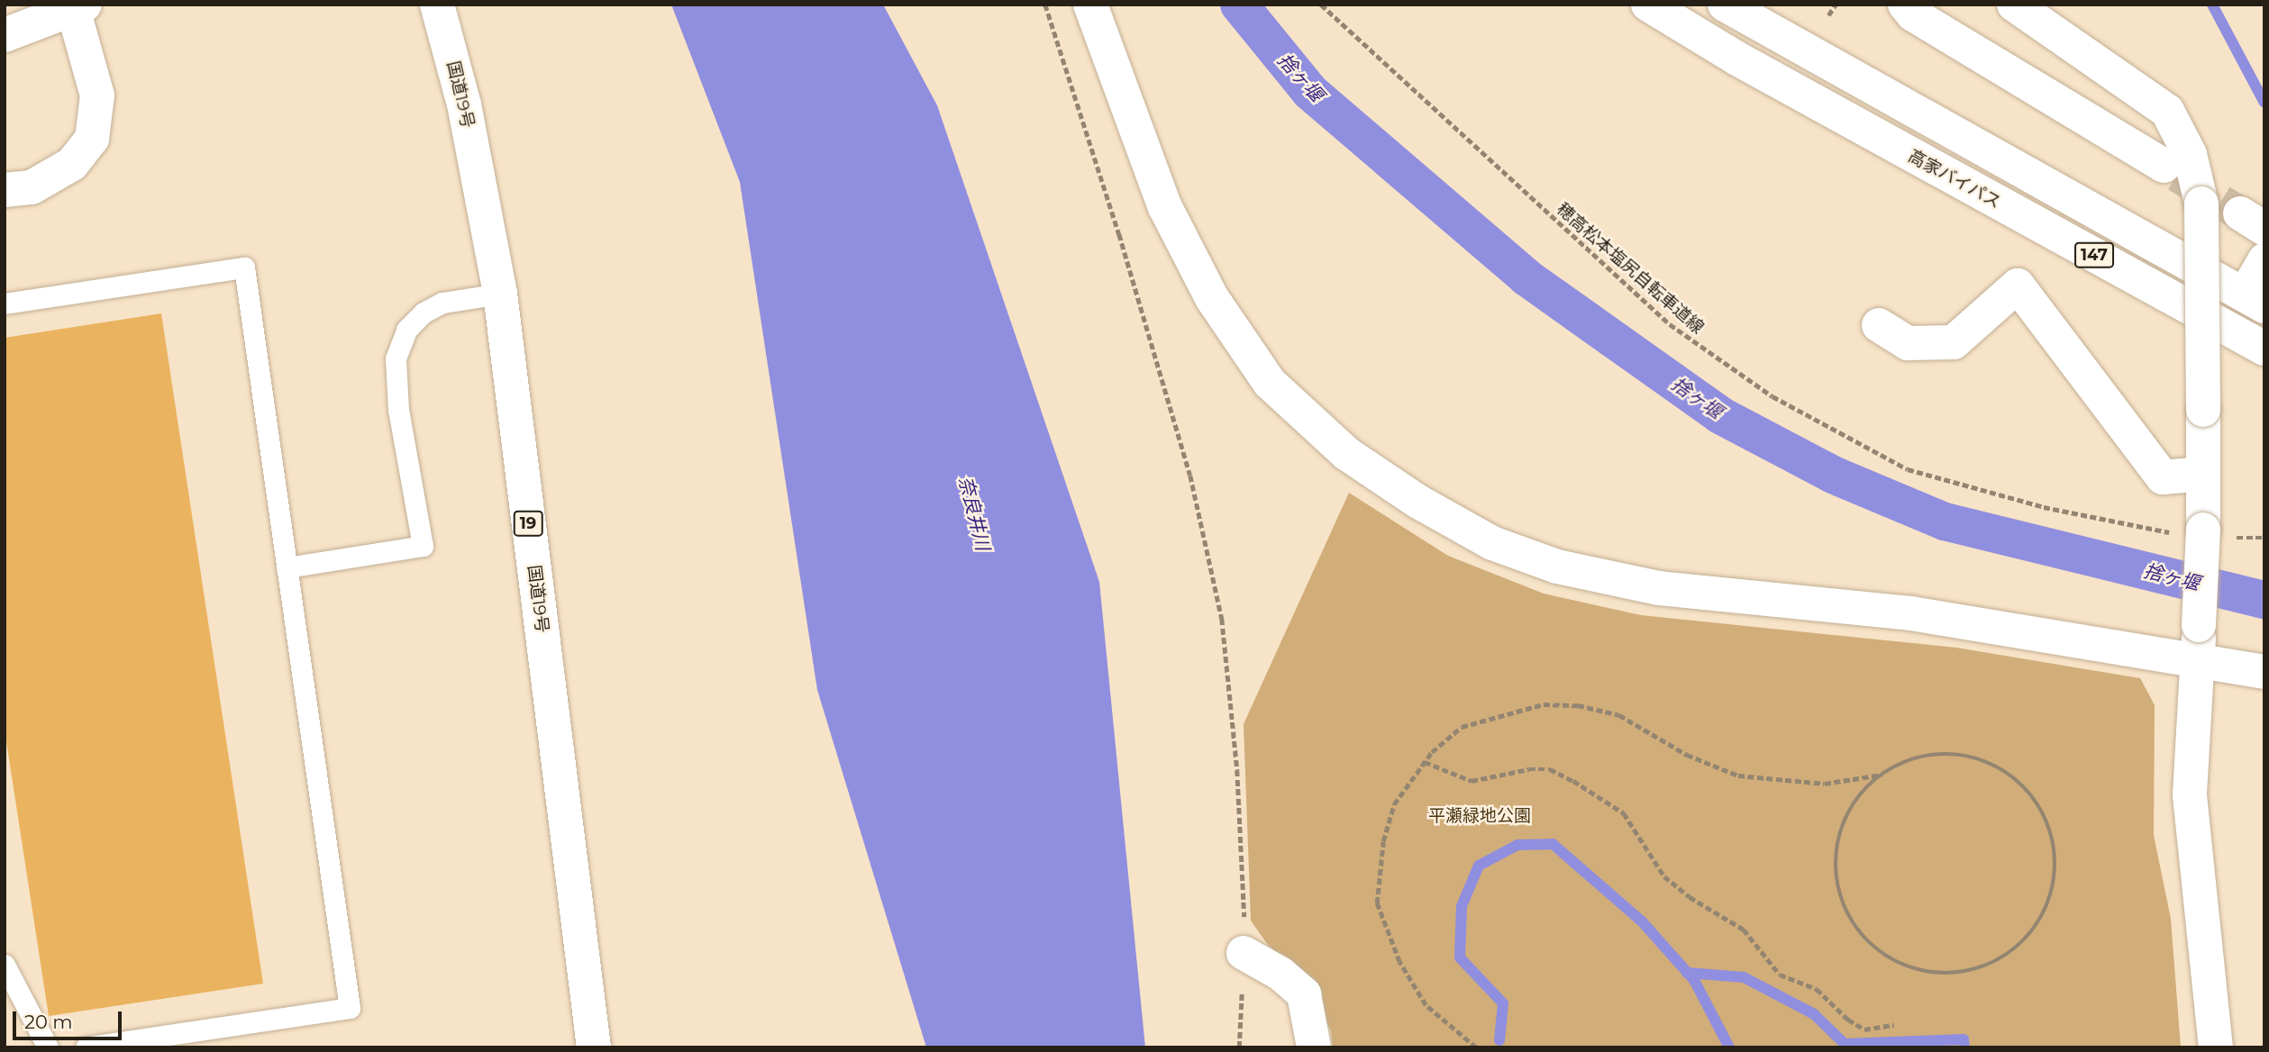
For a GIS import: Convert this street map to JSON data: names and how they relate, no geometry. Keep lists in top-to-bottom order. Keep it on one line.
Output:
{"streets":{"main road":["国道19号","高家バイパス","147","19"],"path":["穂高松本塩尻自転車道線"]},"water":["捨ヶ堰","奈良井川"],"parks":["平瀬緑地公園"],"scale_bar":"20 m"}
